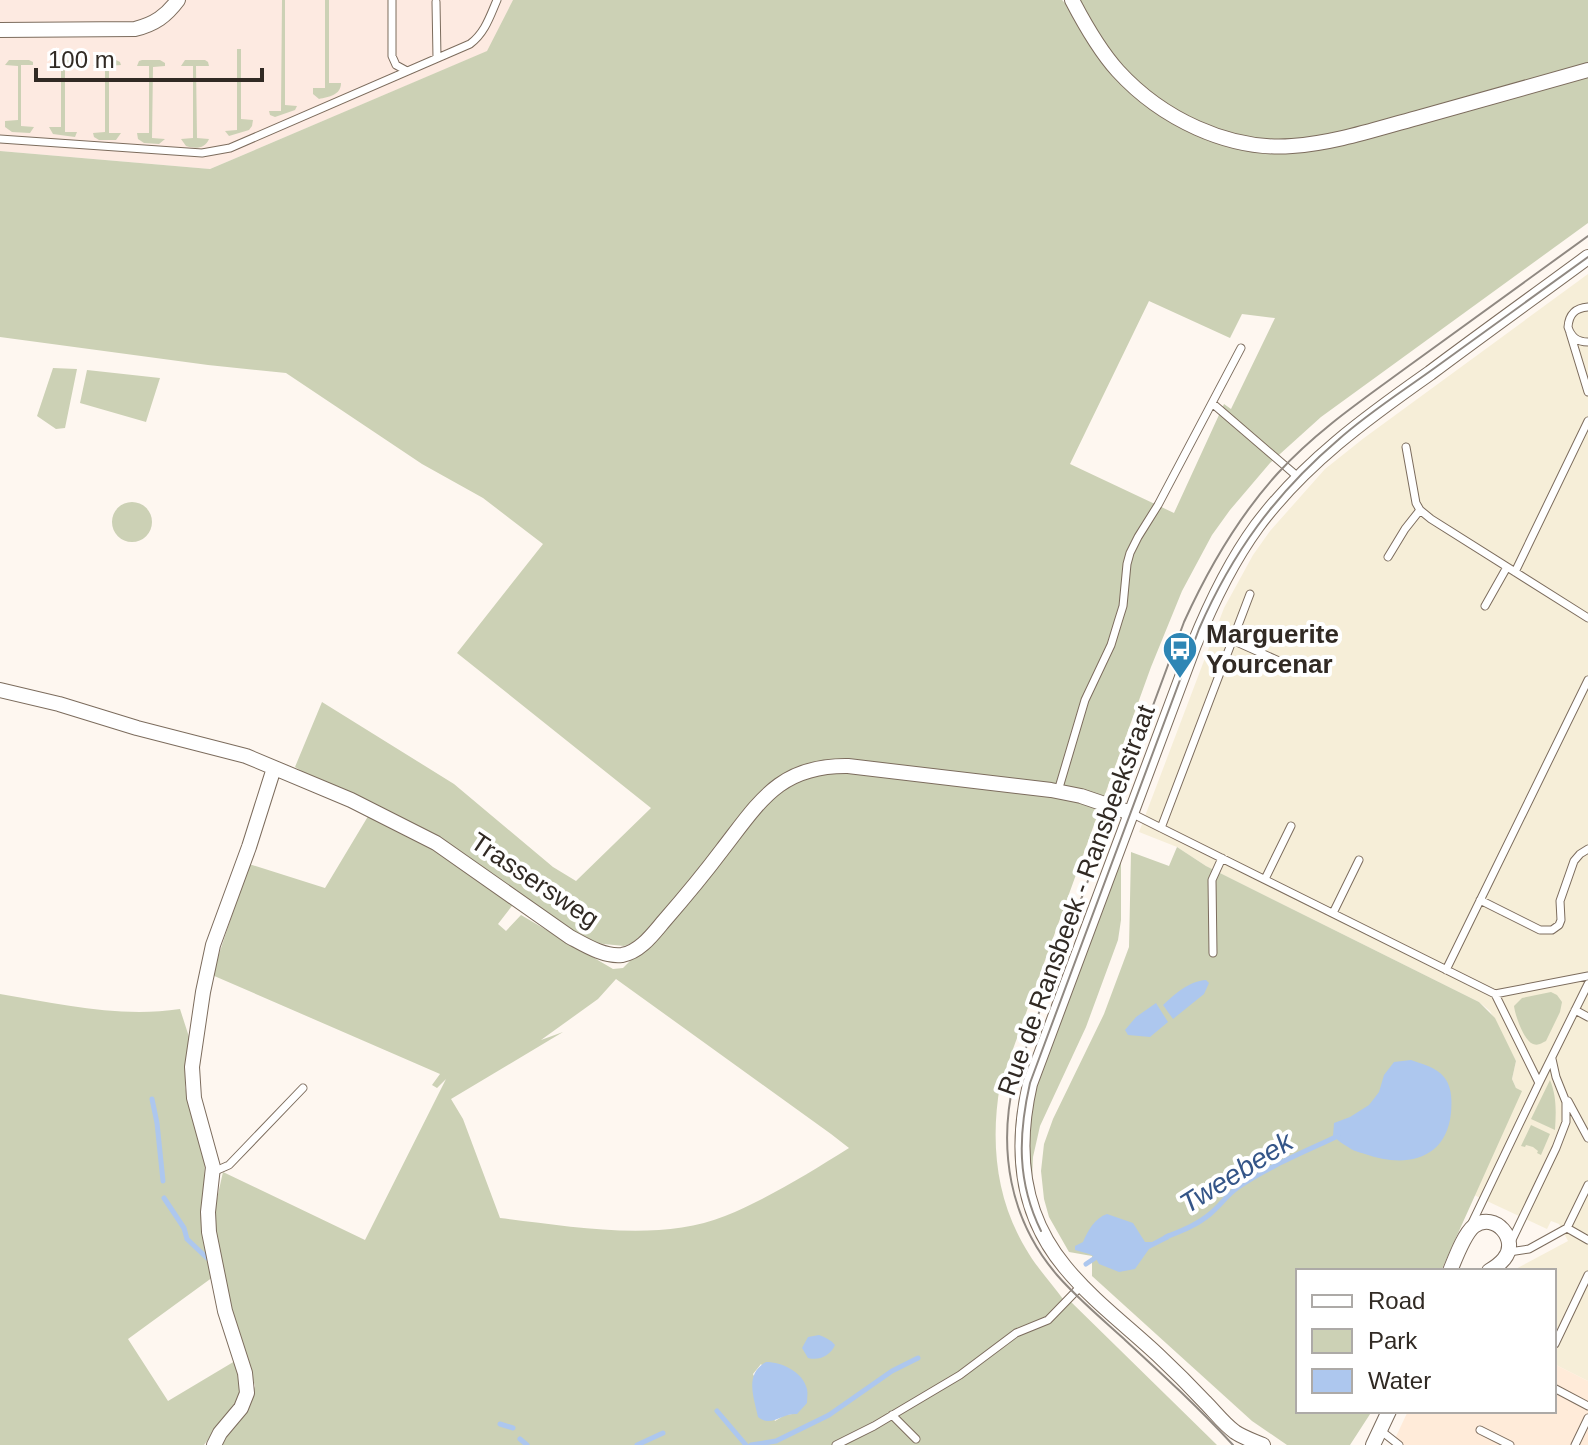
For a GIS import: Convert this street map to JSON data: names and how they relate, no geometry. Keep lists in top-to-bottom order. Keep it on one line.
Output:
{"streets":{"street":["Trassersweg","Rue de Ransbeek - Ransbeekstraat"]},"crossings":[["Trassersweg","Rue de Ransbeek - Ransbeekstraat"]],"water":["Tweebeek"],"places":{"bus stop":["Marguerite Yourcenar"]},"legend":["Road","Park","Water"],"scale_bar":"100 m"}
